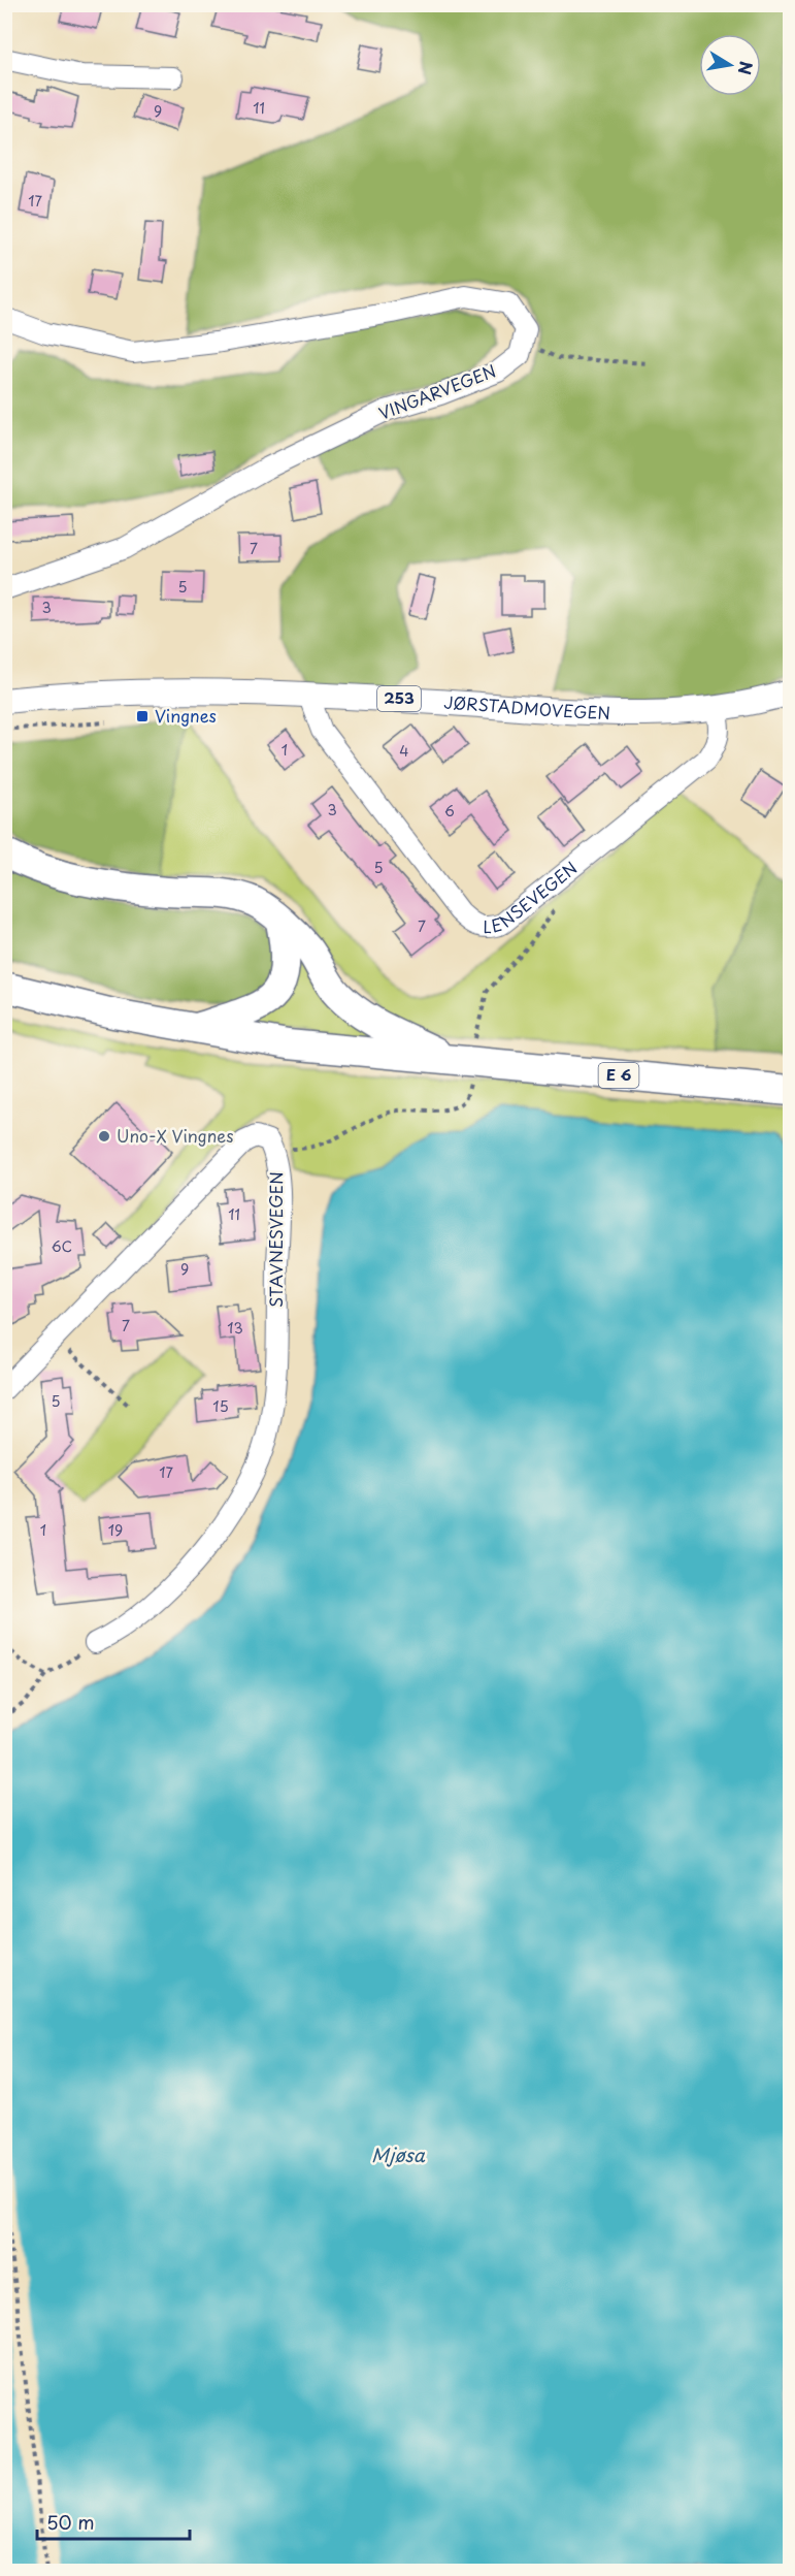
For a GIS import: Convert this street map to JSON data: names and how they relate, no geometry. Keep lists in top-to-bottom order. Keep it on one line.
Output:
{"streets":{"highway":["E 6"],"main road":["253","JØRSTADMOVEGEN"],"street":["VINGARVEGEN","LENSEVEGEN","STAVNESVEGEN"]},"crossings":[["JØRSTADMOVEGEN","LENSEVEGEN"]],"water":["Mjøsa"],"places":{"transit":["Vingnes"],"other":["Uno-X Vingnes"]},"house_numbers":["11","9","17","7","5","3","1","4","3","6","5","7","11","6C","9","7","13","5","15","17","1","19"],"scale_bar":"50 m","north":"right"}
